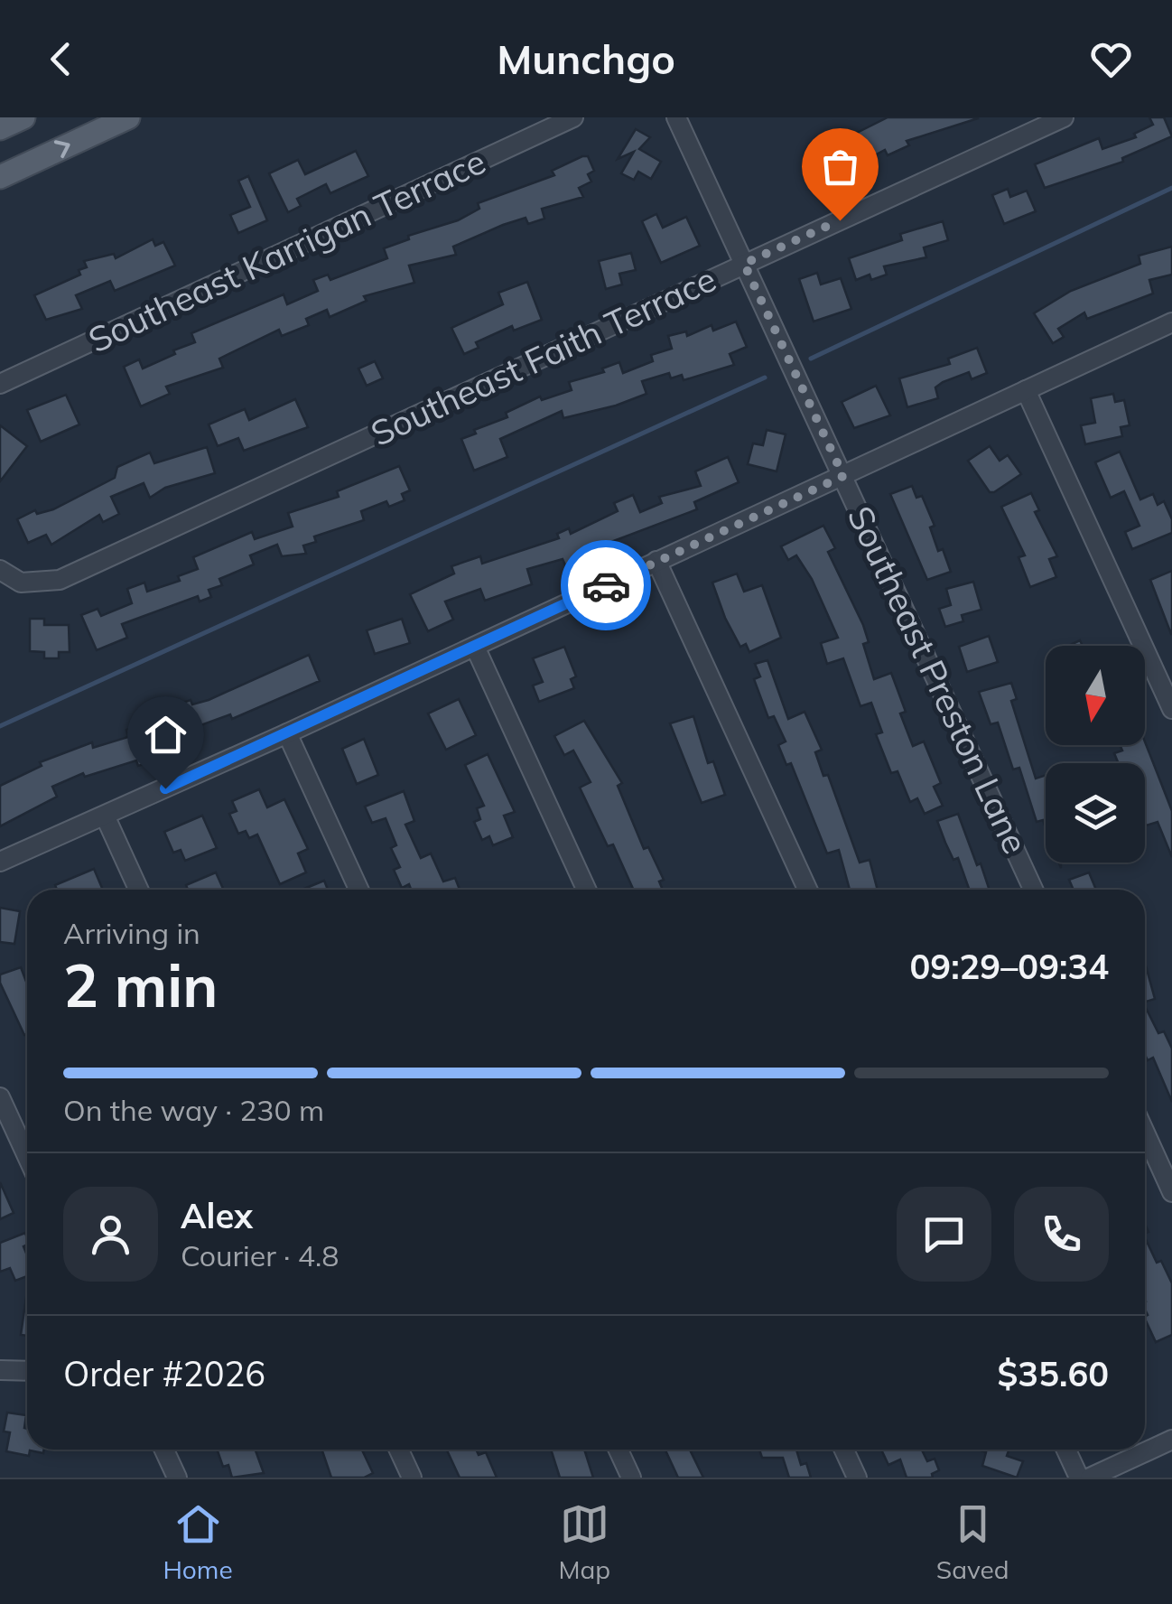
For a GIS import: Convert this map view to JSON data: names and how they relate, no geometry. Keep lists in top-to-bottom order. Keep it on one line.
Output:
{"streets":{"street":["Southeast Karrigan Terrace","Southeast Faith Terrace","Southeast Preston Lane"]},"crossings":[["Southeast Faith Terrace","Southeast Preston Lane"]],"north":"bottom","page":{"header":"Munchgo","heading":["2 min","Arriving in","09:29–09:34"],"panel":["Alex","Courier · 4.8","Order #2026","$35.60"],"bar":"On the way · 230 m","tabs":["Home","Map","Saved"]}}
